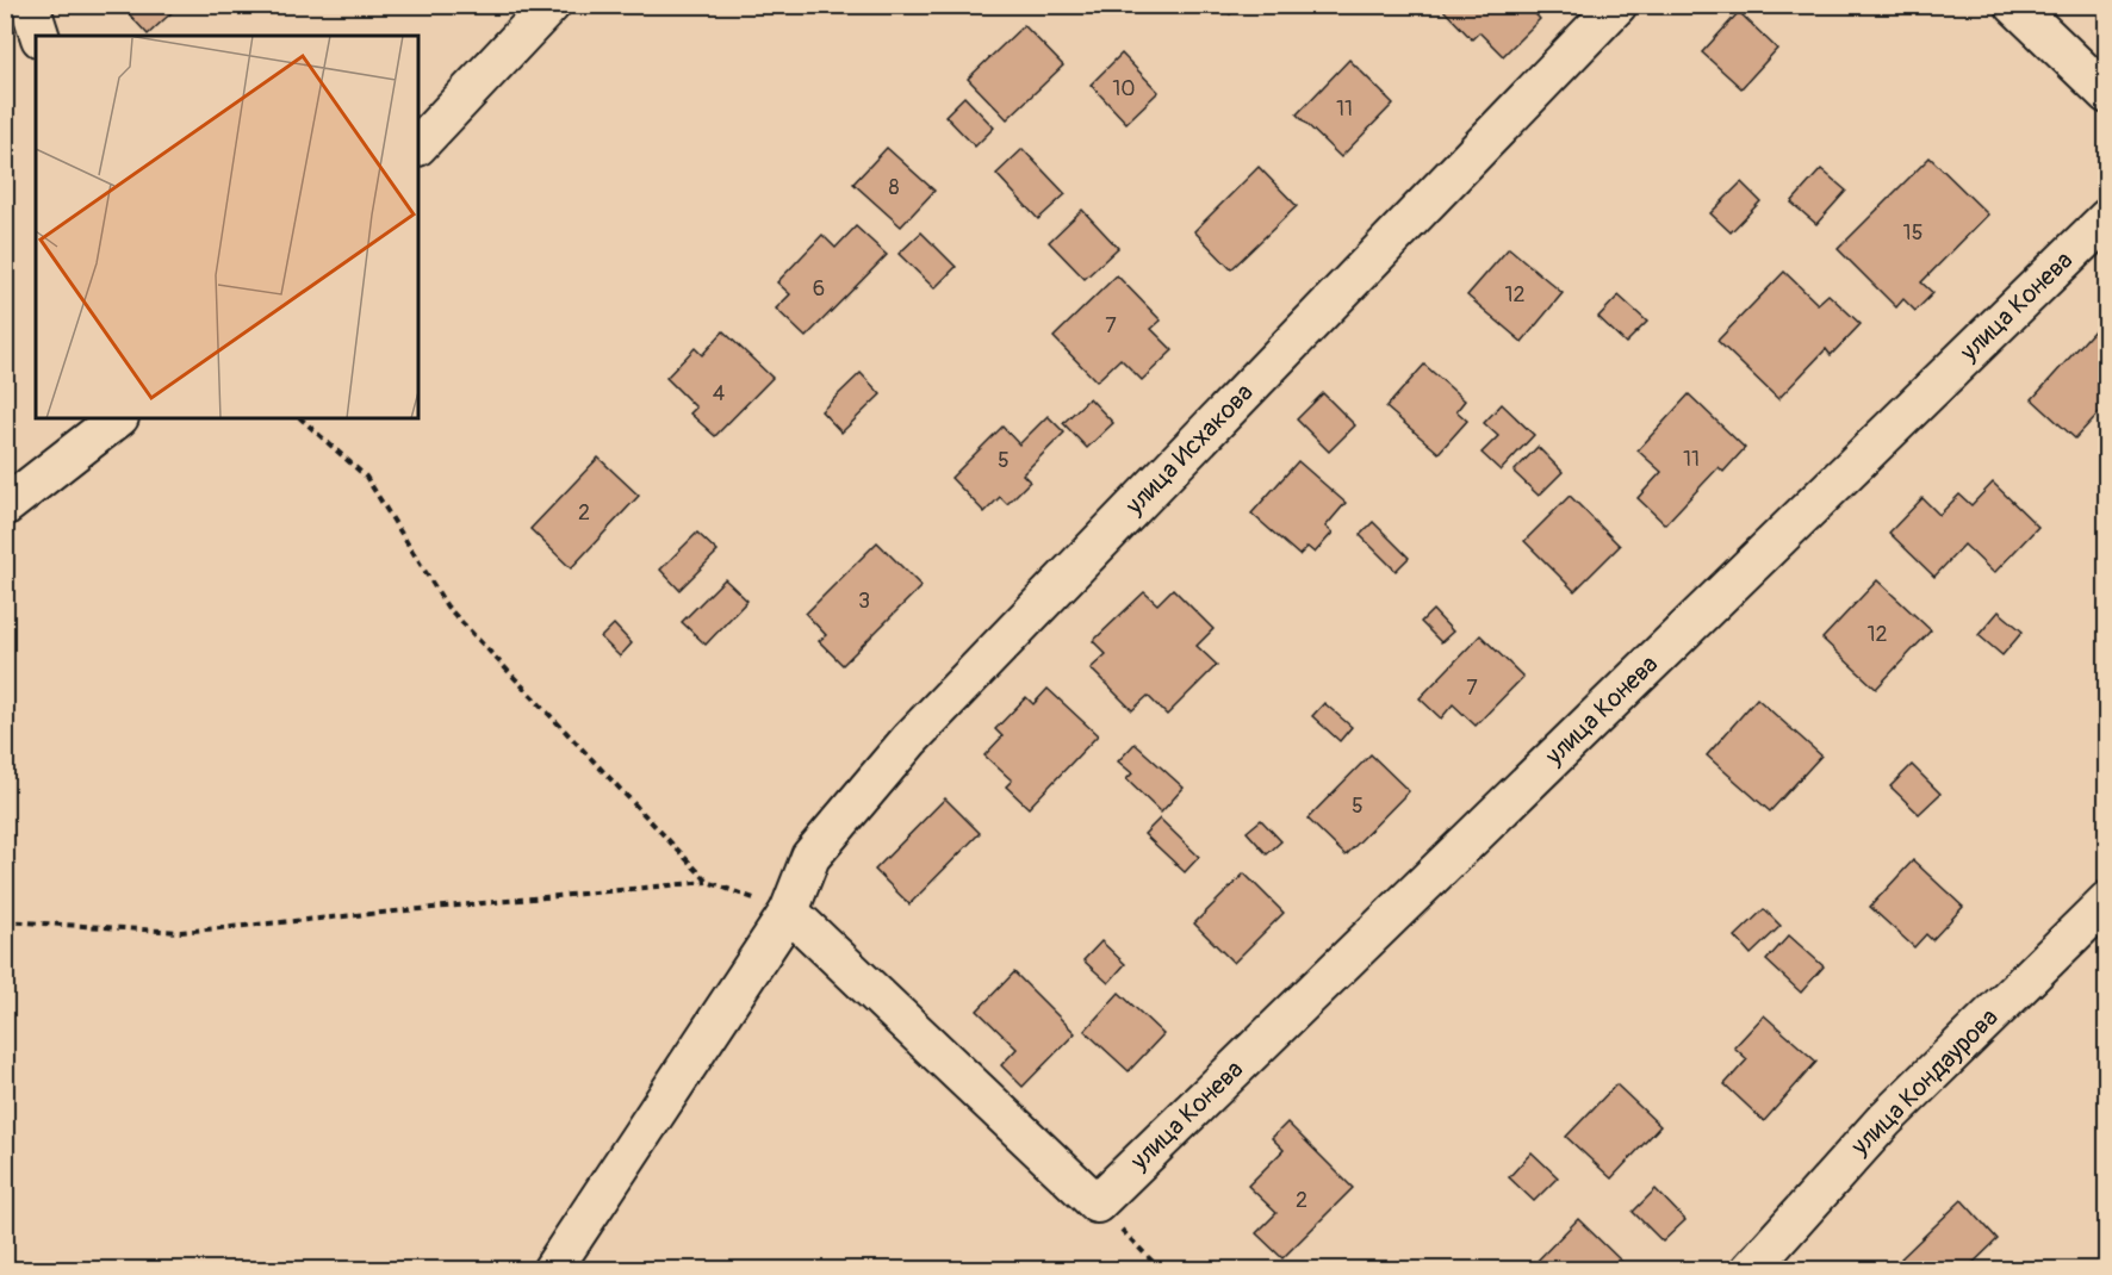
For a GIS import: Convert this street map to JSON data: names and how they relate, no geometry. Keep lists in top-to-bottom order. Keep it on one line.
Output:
{"streets":{"street":["улица Конева","улица Исхакова","улица Кондаурова"]},"house_numbers":["10","11","8","15","6","12","7","4","11","5","2","3","12","7","5","2"]}
